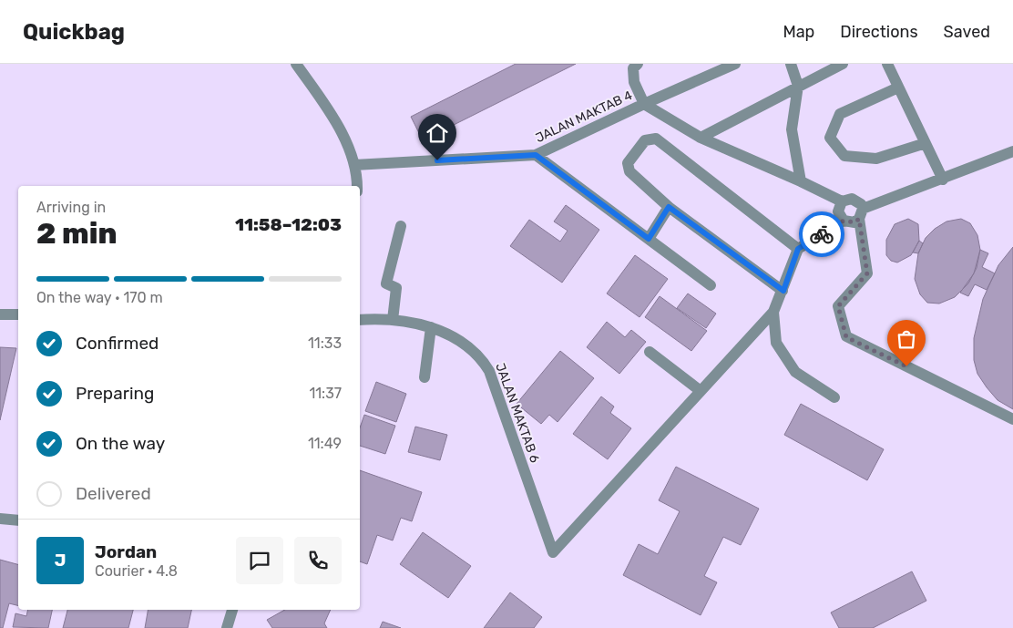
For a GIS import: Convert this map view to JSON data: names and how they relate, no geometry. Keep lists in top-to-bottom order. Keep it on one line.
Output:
{"streets":{"street":["JALAN MAKTAB 4","JALAN MAKTAB 6"]},"page":{"header":"Quickbag","nav":["Map","Directions","Saved"],"heading":["2 min","Arriving in","11:58–12:03"],"panel":["Jordan","Courier · 4.8"],"bar":"On the way · 170 m","list":[["Confirmed","11:33"],["Preparing","11:37"],["On the way","11:49"],"Delivered"],"round":"J"}}
